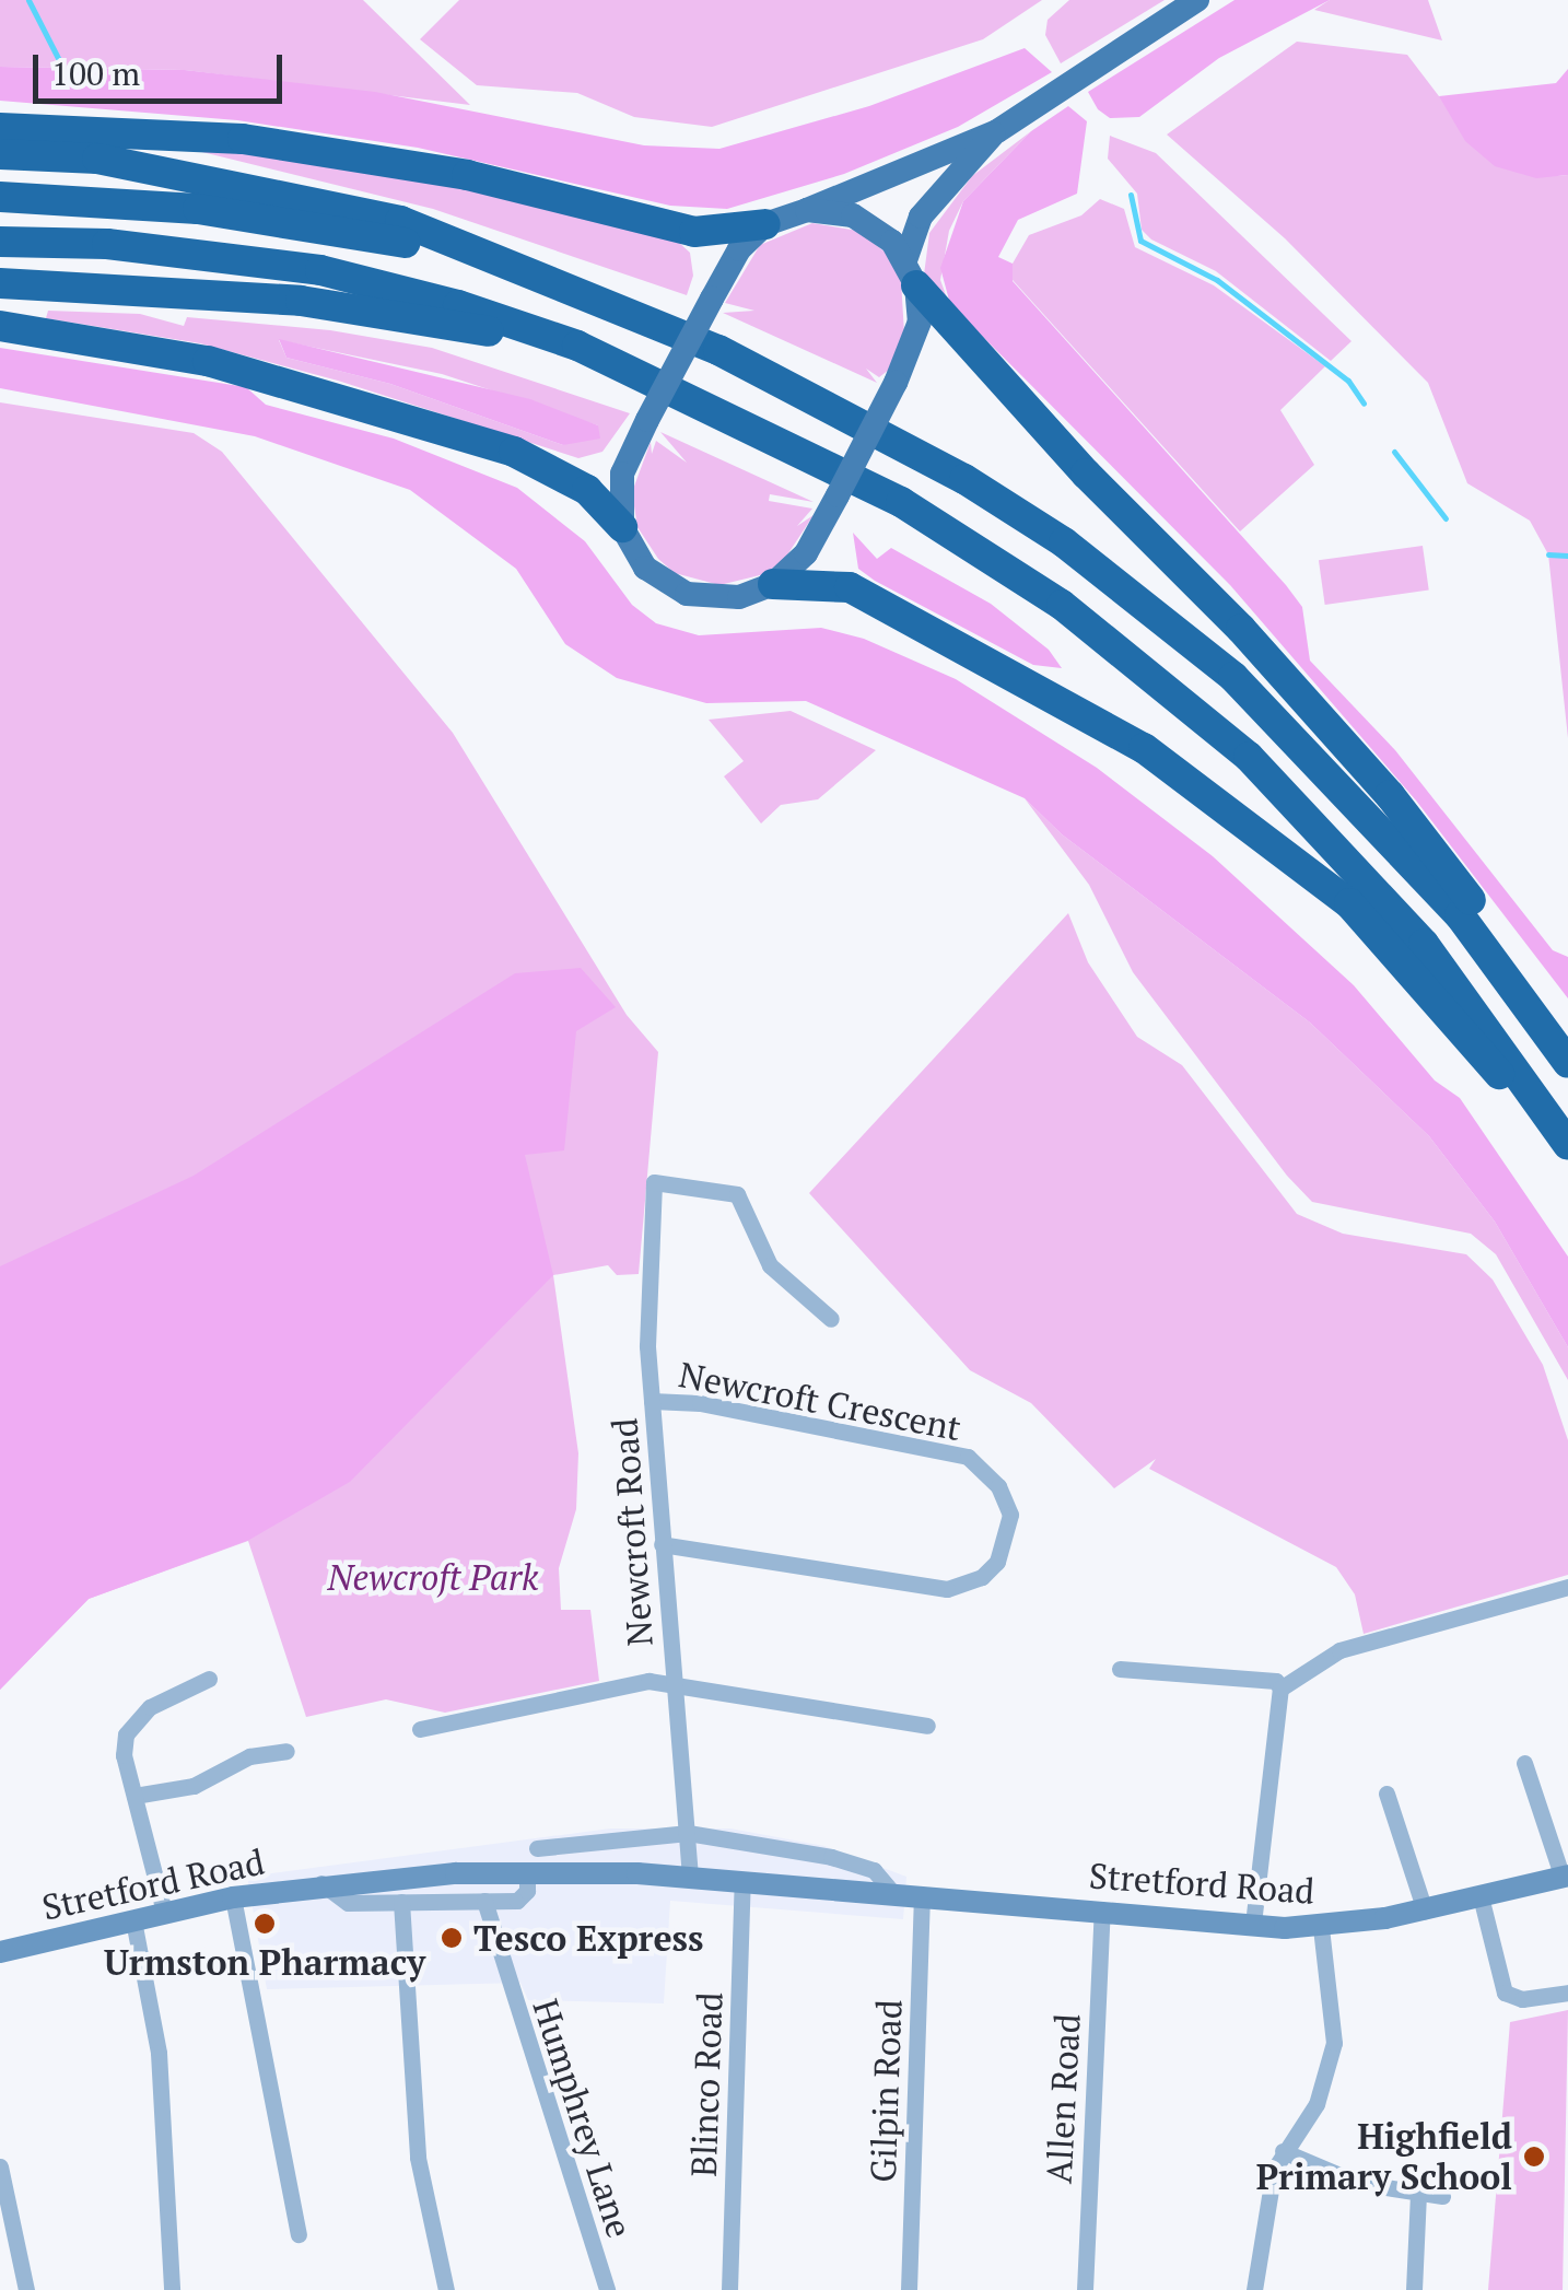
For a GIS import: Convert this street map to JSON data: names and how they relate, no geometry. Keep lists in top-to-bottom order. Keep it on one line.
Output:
{"streets":{"main road":["Stretford Road"],"street":["Newcroft Crescent","Newcroft Road","Blinco Road","Gilpin Road","Allen Road","Humphrey Lane"]},"crossings":[["Newcroft Crescent","Newcroft Road"],["Newcroft Road","Stretford Road"],["Stretford Road","Blinco Road"],["Stretford Road","Gilpin Road"],["Stretford Road","Allen Road"]],"parks":["Newcroft Park"],"places":["Urmston Pharmacy","Tesco Express","Highfield Primary School"],"scale_bar":"100 m"}
